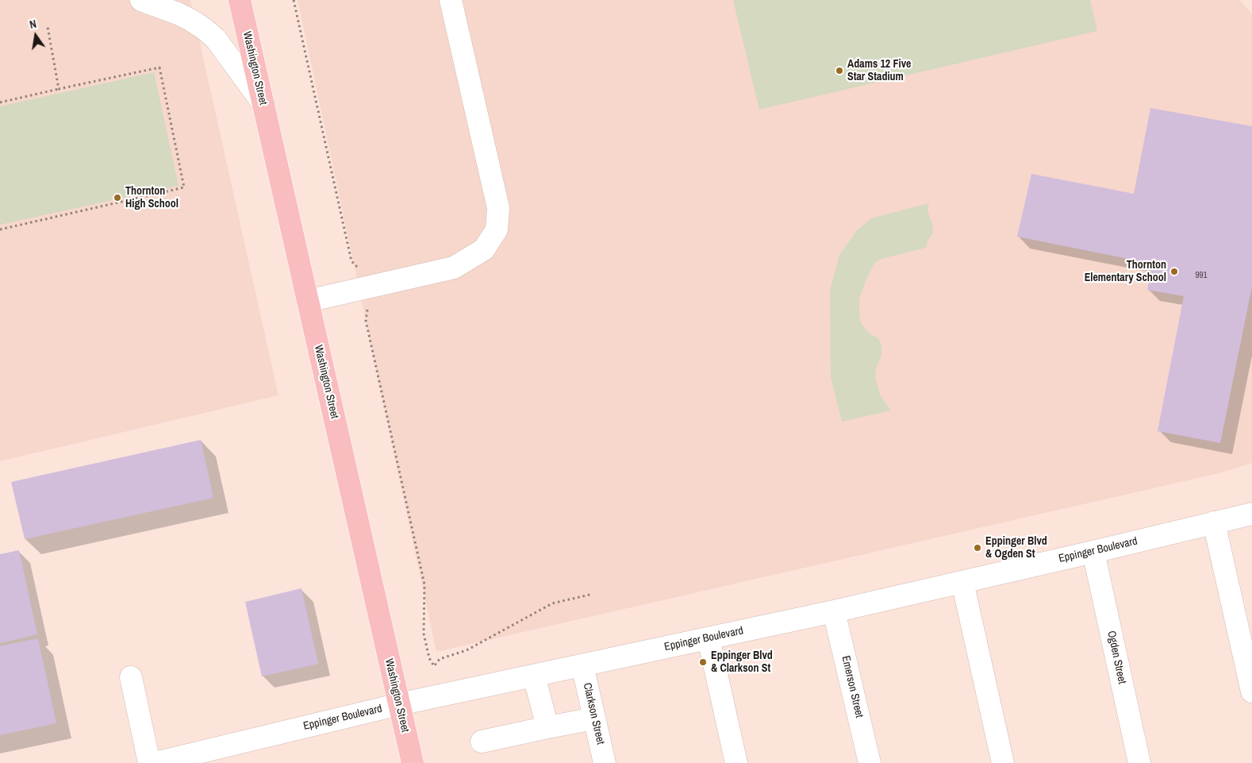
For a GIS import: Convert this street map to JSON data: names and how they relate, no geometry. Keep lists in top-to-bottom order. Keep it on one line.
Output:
{"streets":{"main road":["Washington Street"],"street":["Eppinger Boulevard","Ogden Street","Emerson Street","Clarkson Street"]},"crossings":[["Washington Street","Eppinger Boulevard"],["Eppinger Boulevard","Ogden Street"],["Eppinger Boulevard","Emerson Street"],["Eppinger Boulevard","Clarkson Street"]],"places":["Adams 12 Five Star Stadium","Thornton High School","Thornton Elementary School","Eppinger Blvd & Ogden St","Eppinger Blvd & Clarkson St"],"house_numbers":["991"],"north":"top"}
